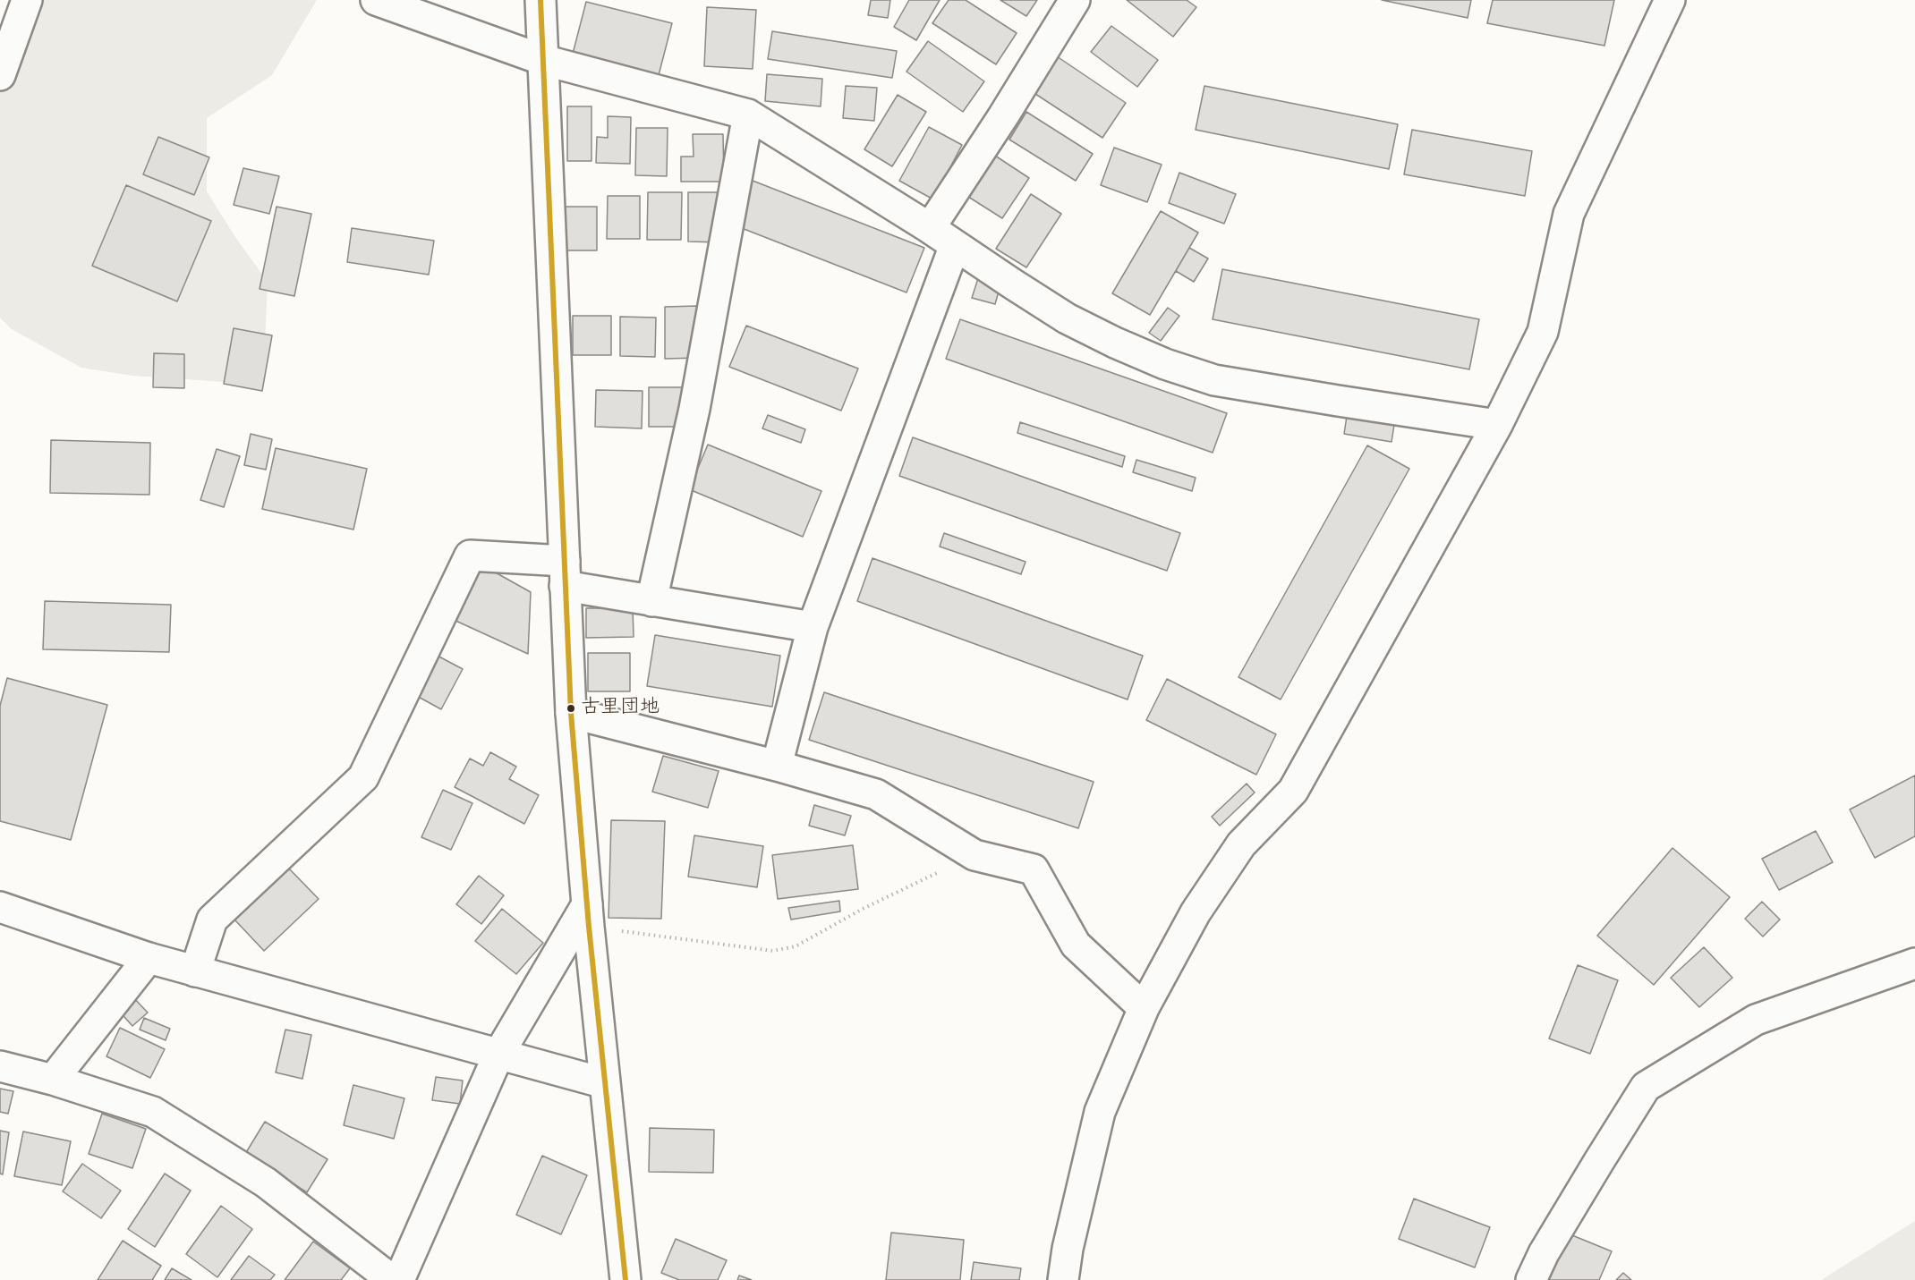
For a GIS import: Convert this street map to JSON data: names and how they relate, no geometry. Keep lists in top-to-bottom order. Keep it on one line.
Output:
{"places":["古里団地"]}
